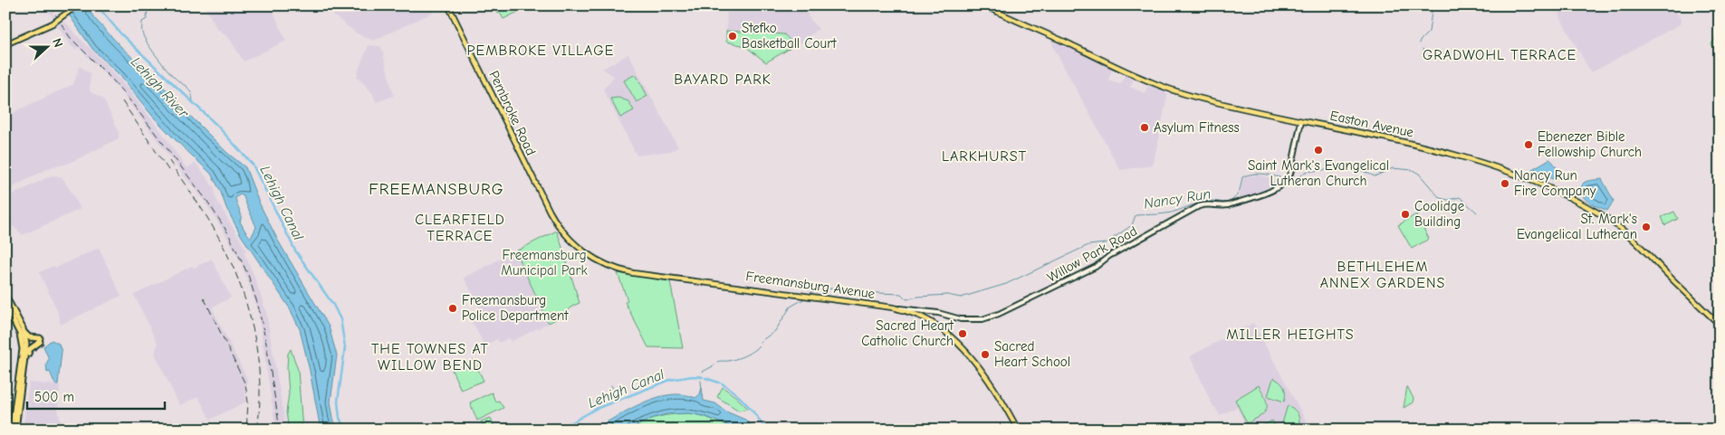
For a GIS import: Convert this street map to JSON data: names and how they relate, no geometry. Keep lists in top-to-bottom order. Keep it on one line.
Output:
{"streets":{"main road":["Pembroke Road","Easton Avenue","Willow Park Road","Freemansburg Avenue"]},"crossings":[["Pembroke Road","Freemansburg Avenue"],["Easton Avenue","Willow Park Road"],["Willow Park Road","Freemansburg Avenue"]],"districts":["PEMBROKE VILLAGE","GRADWOHL TERRACE","BAYARD PARK","LARKHURST","FREEMANSBURG","CLEARFIELD TERRACE","BETHLEHEM ANNEX GARDENS","MILLER HEIGHTS","THE TOWNES AT WILLOW BEND"],"water":["Lehigh River","Nancy Run","Lehigh Canal"],"parks":["Freemansburg Municipal Park"],"places":["Stefko Basketball Court","Asylum Fitness","Ebenezer Bible Fellowship Church","Saint Mark's Evangelical Lutheran Church","Nancy Run Fire Company","Coolidge Building","St. Mark's Evangelical Lutheran","Freemansburg Police Department","Sacred Heart Catholic Church","Sacred Heart School"],"scale_bar":"500 m","north":"right"}
